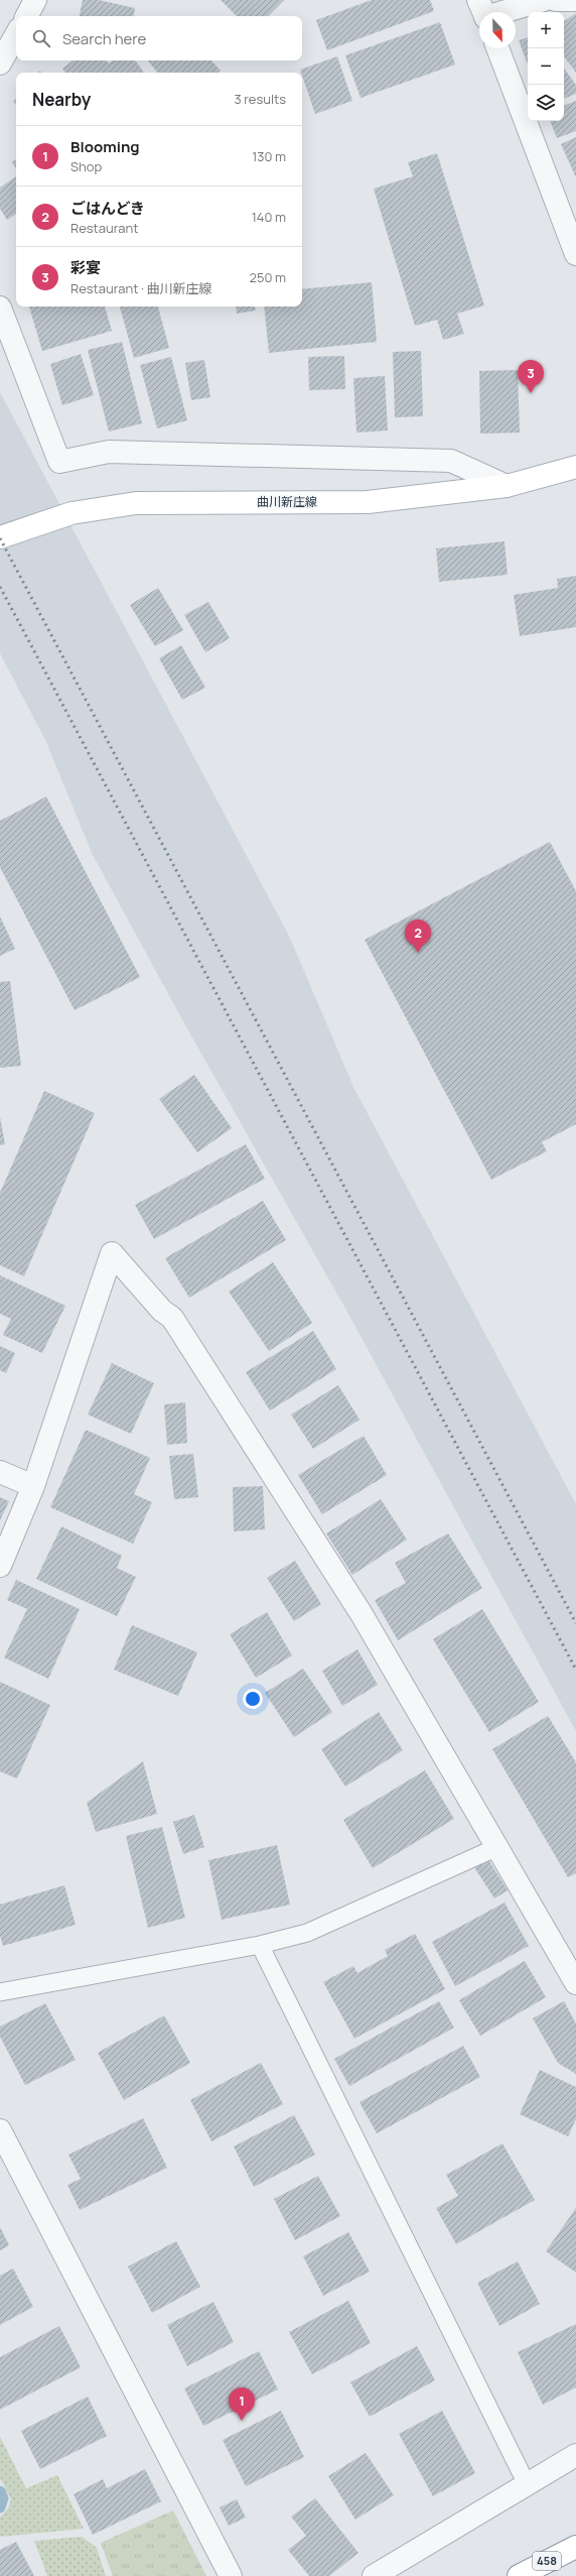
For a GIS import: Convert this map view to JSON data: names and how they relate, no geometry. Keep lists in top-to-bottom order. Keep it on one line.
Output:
{"streets":{"main road":["曲川新庄線","458"]},"north":"bottom","page":{"map_buttons":["+","−"],"search":"Search here","heading":["Nearby","3 results"],"list":[{"mark":"1","name":"Blooming","note":"Shop","value":"130 m"},{"mark":"2","name":"ごはんどき","note":"Restaurant","value":"140 m"},{"mark":"3","name":"彩宴","note":"Restaurant · 曲川新庄線","value":"250 m"}],"pins":["3","2","1"]}}
